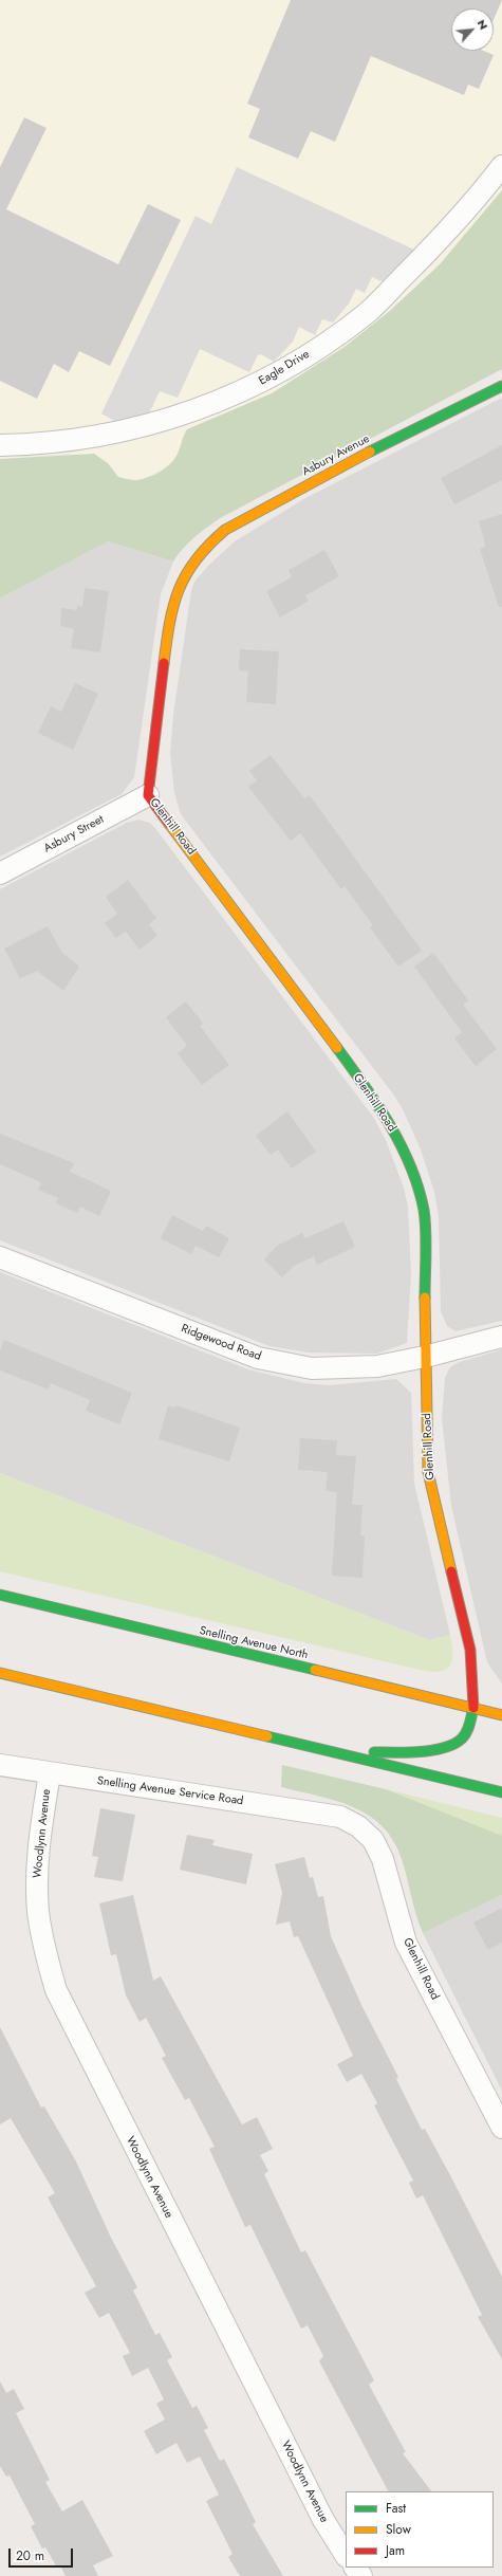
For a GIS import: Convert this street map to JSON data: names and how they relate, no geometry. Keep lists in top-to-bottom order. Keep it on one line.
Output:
{"streets":{"main road":["Asbury Avenue","Glenhill Road","Snelling Avenue North"],"street":["Eagle Drive","Asbury Street","Ridgewood Road","Snelling Avenue Service Road","Woodlynn Avenue"]},"crossings":[["Asbury Avenue","Glenhill Road"],["Glenhill Road","Asbury Street"],["Glenhill Road","Ridgewood Road"],["Glenhill Road","Snelling Avenue North"],["Glenhill Road","Snelling Avenue Service Road"],["Snelling Avenue Service Road","Woodlynn Avenue"]],"legend":["Fast","Slow","Jam"],"scale_bar":"20 m","north":"top right"}
